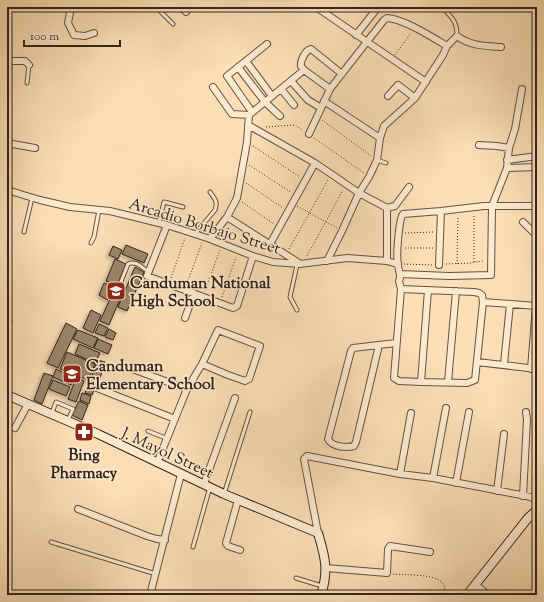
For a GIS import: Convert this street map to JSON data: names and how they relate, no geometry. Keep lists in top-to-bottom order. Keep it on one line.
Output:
{"streets":{"street":["Arcadio Borbajo Street","J. Mayol Street"]},"places":{"school or university":["Canduman National High School","Canduman Elementary School"],"pharmacy":["Bing Pharmacy"]},"scale_bar":"100 m"}
